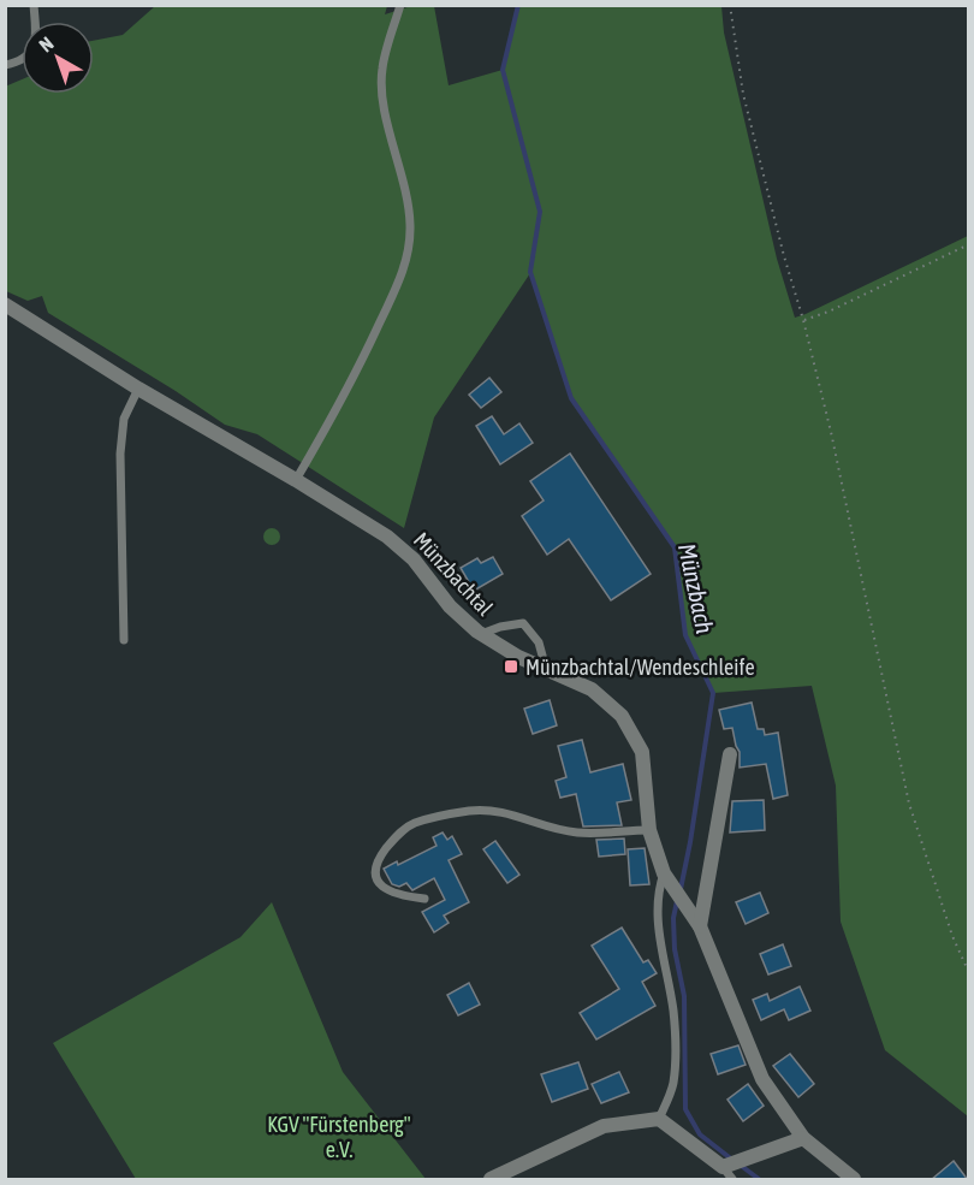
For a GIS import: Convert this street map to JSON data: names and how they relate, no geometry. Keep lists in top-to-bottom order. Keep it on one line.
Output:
{"streets":{"street":["Münzbachtal"]},"water":["Münzbach"],"parks":["KGV \"Fürstenberg\" e.V."],"places":{"transit":["Münzbachtal/Wendeschleife"]},"north":"top left"}
